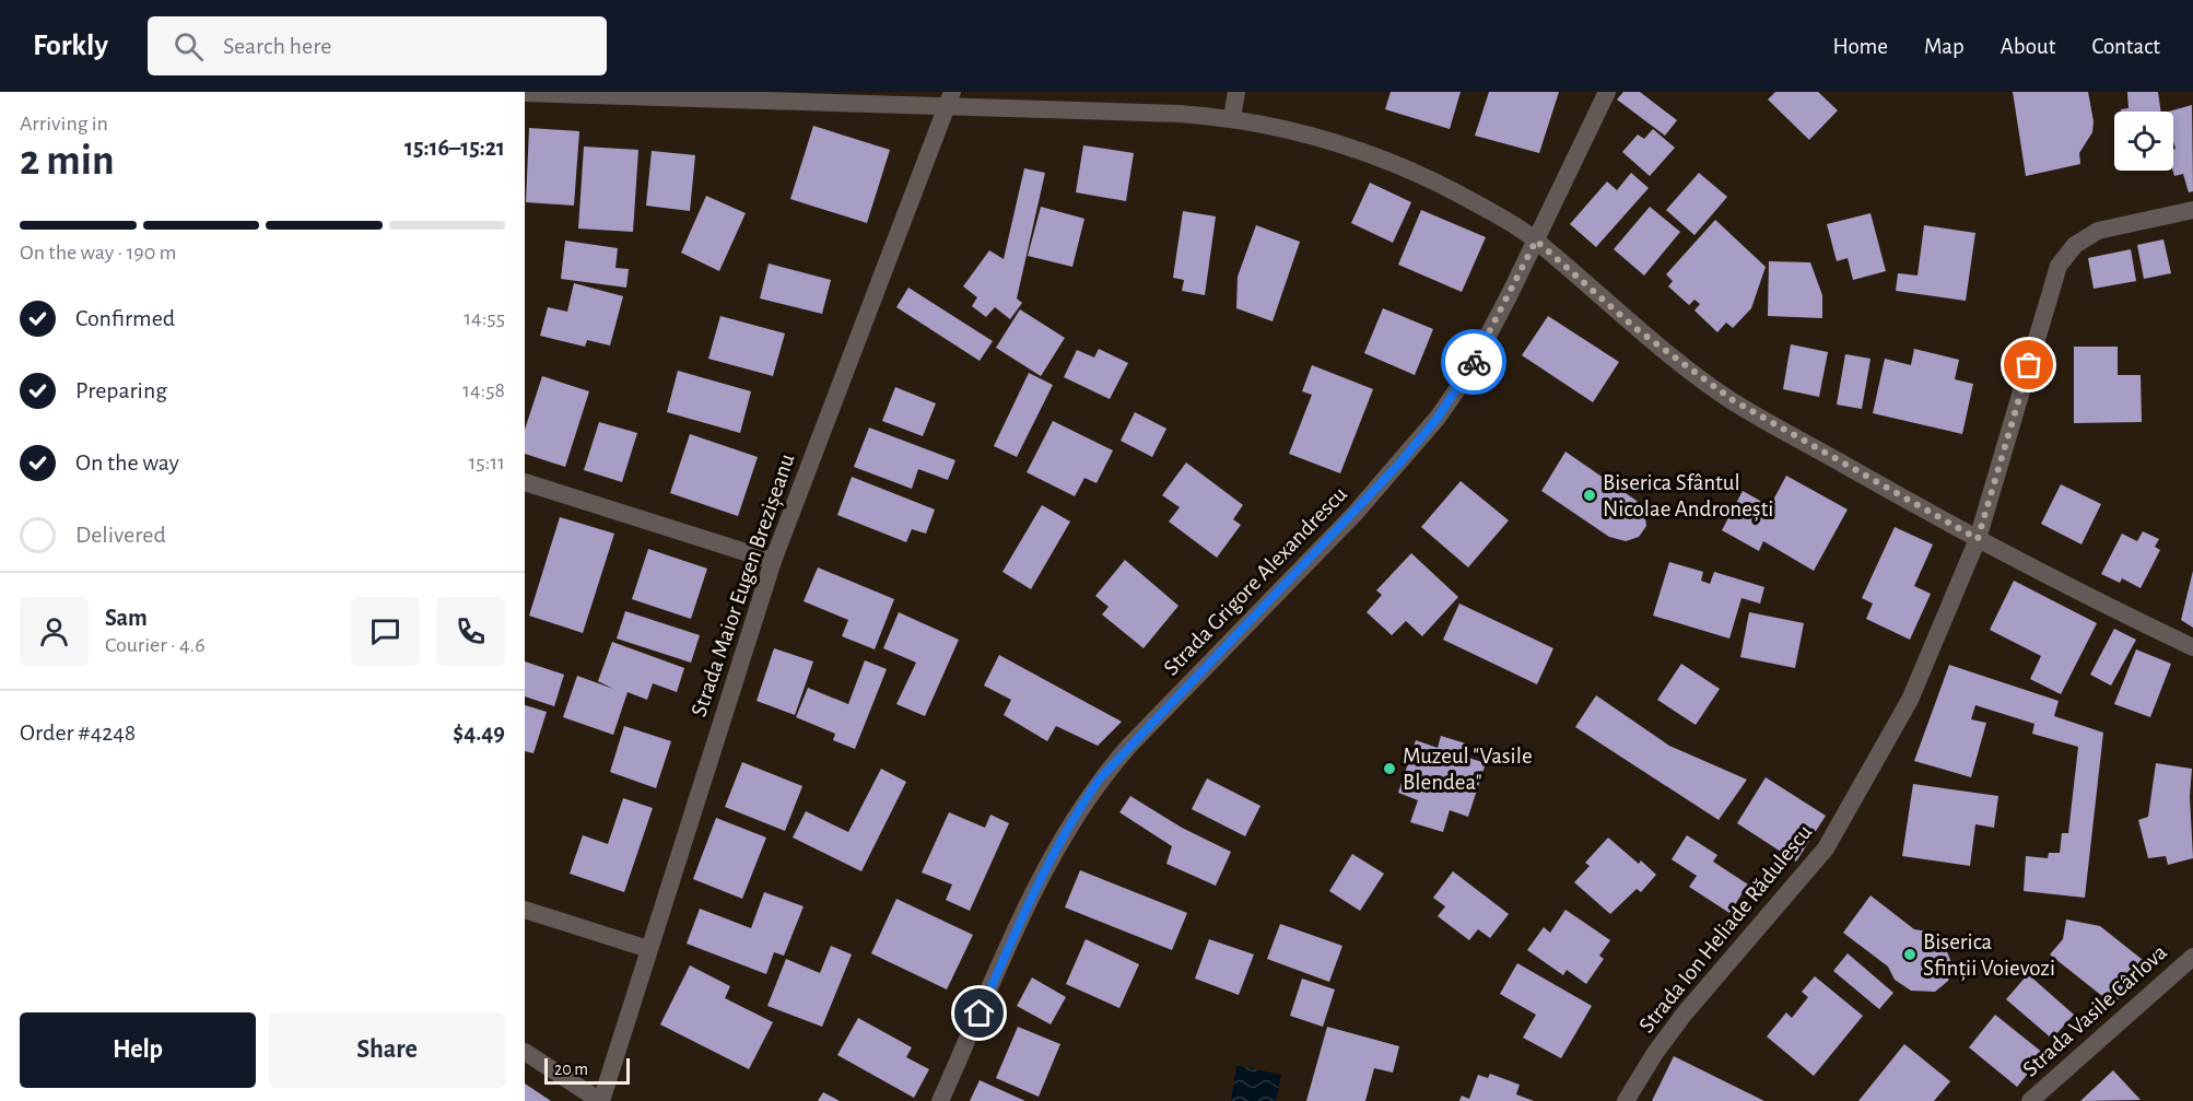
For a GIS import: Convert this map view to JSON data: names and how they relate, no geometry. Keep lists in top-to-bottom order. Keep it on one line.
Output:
{"streets":{"street":["Strada Grigore Alexandrescu","Strada Maior Eugen Brezișeanu","Strada Ion Heliade Rădulescu","Strada Vasile Cârlova"]},"places":["Biserica Sfântul Nicolae Andronești","Muzeul \"Vasile Blendea\"","Biserica Sfinții Voievozi"],"scale_bar":"20 m","page":{"header":"Forkly","search":"Search here","nav":["Home","Map","About","Contact"],"heading":["2 min","Arriving in","15:16–15:21"],"panel":["Sam","Courier · 4.6","Order #4248","$4.49"],"bar":"On the way · 190 m","list":[["Confirmed","14:55"],["Preparing","14:58"],["On the way","15:11"],"Delivered"],"buttons":["Help","Share"],"scale":"20 m"}}
